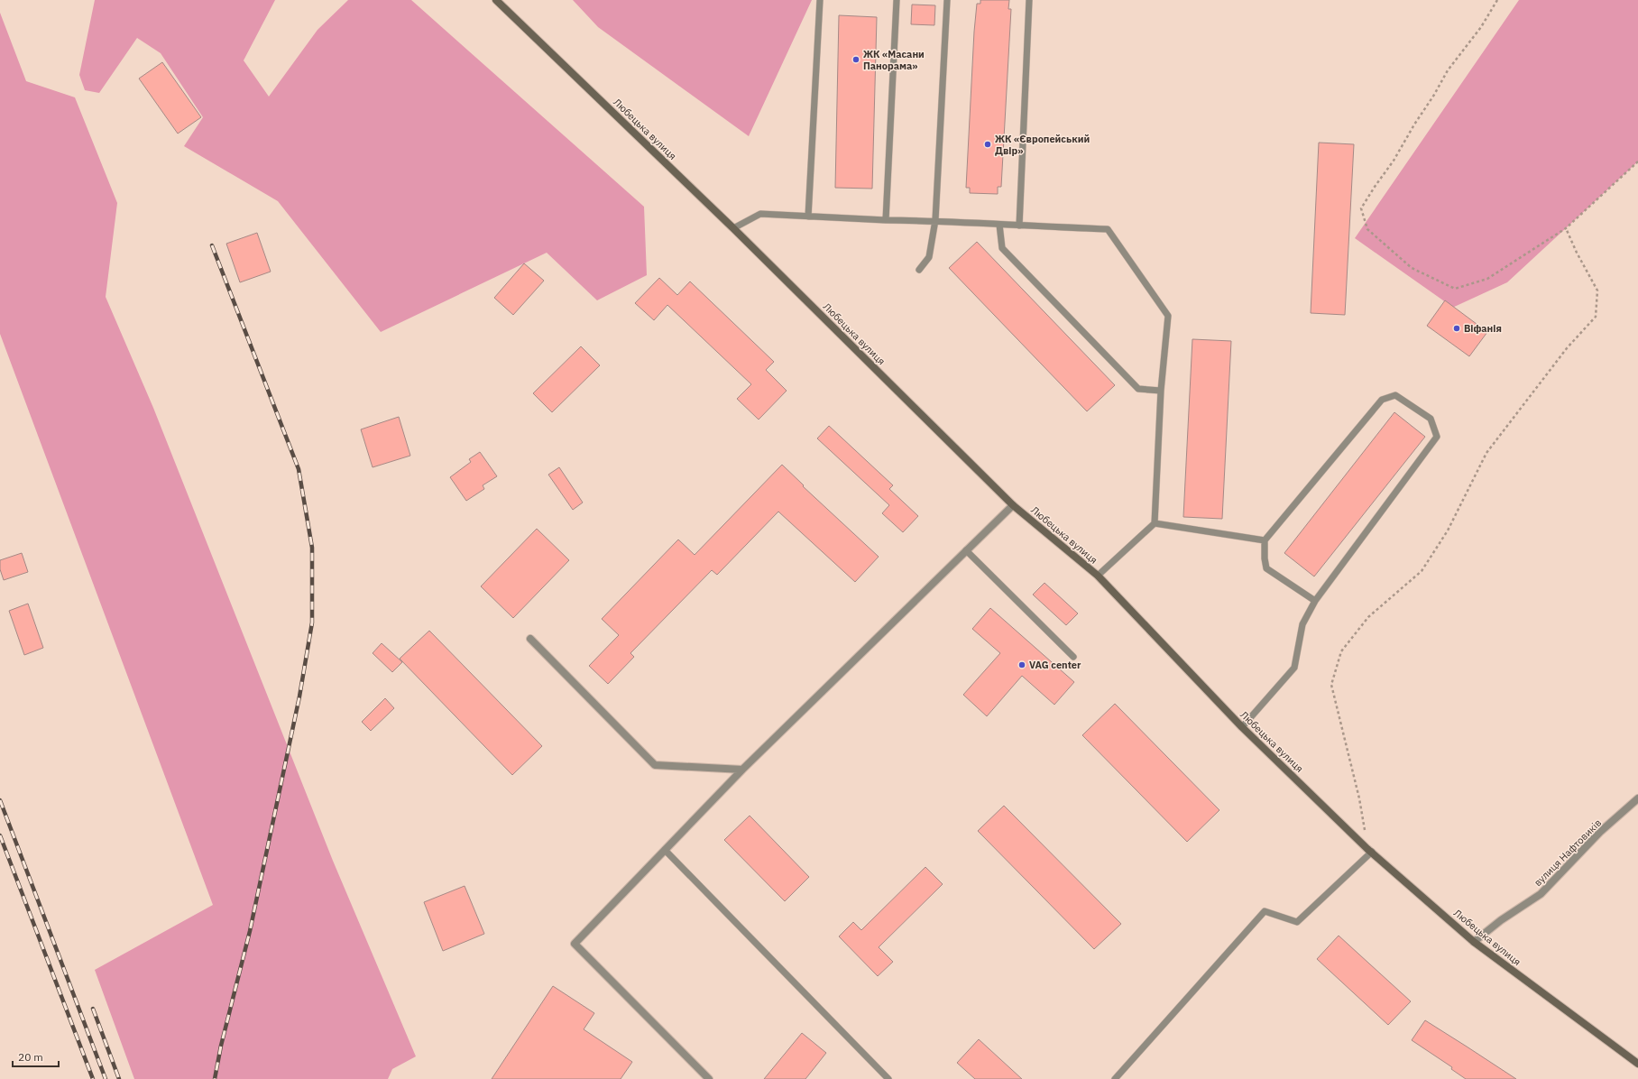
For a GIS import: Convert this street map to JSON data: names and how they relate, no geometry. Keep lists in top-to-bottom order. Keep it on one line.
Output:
{"streets":{"main road":["Любецька вулиця"],"street":["вулиця Нафтовиків"]},"crossings":[["Любецька вулиця","вулиця Нафтовиків"]],"places":["ЖК «Масани Панорама»","ЖК «Європейський Двір»","Віфанія","VAG center"],"scale_bar":"20 m"}
